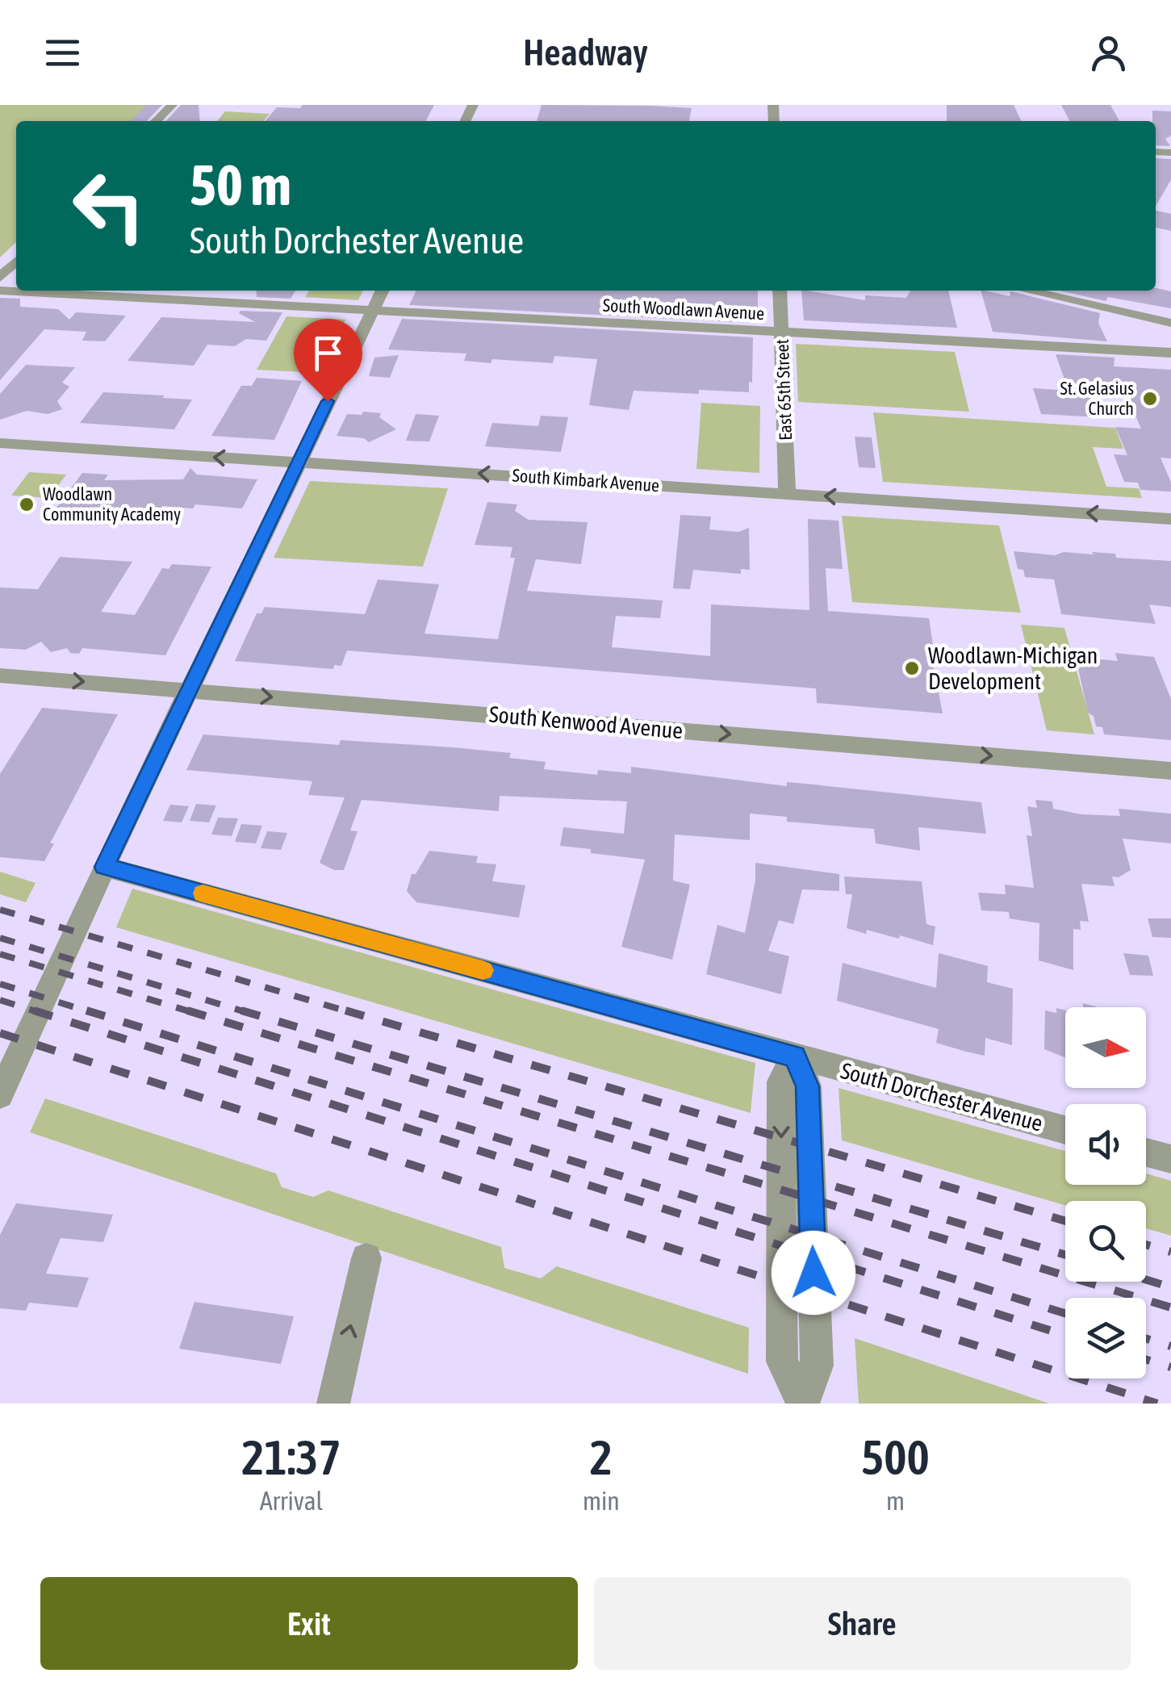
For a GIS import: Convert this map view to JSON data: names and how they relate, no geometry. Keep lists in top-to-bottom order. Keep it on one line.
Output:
{"streets":{"street":["South Woodlawn Avenue","East 65th Street","South Kimbark Avenue","South Kenwood Avenue","South Dorchester Avenue"]},"crossings":[["South Woodlawn Avenue","East 65th Street"],["East 65th Street","South Kimbark Avenue"]],"one_way":["South Kimbark Avenue","South Kenwood Avenue"],"places":["St. Gelasius Church","Woodlawn Community Academy","Woodlawn-Michigan Development"],"north":"right","page":{"header":"Headway","turn":["50 m","South Dorchester Avenue"],"eta":["21:37","Arrival","2","min","500","m"],"buttons":["Exit","Share"]}}
